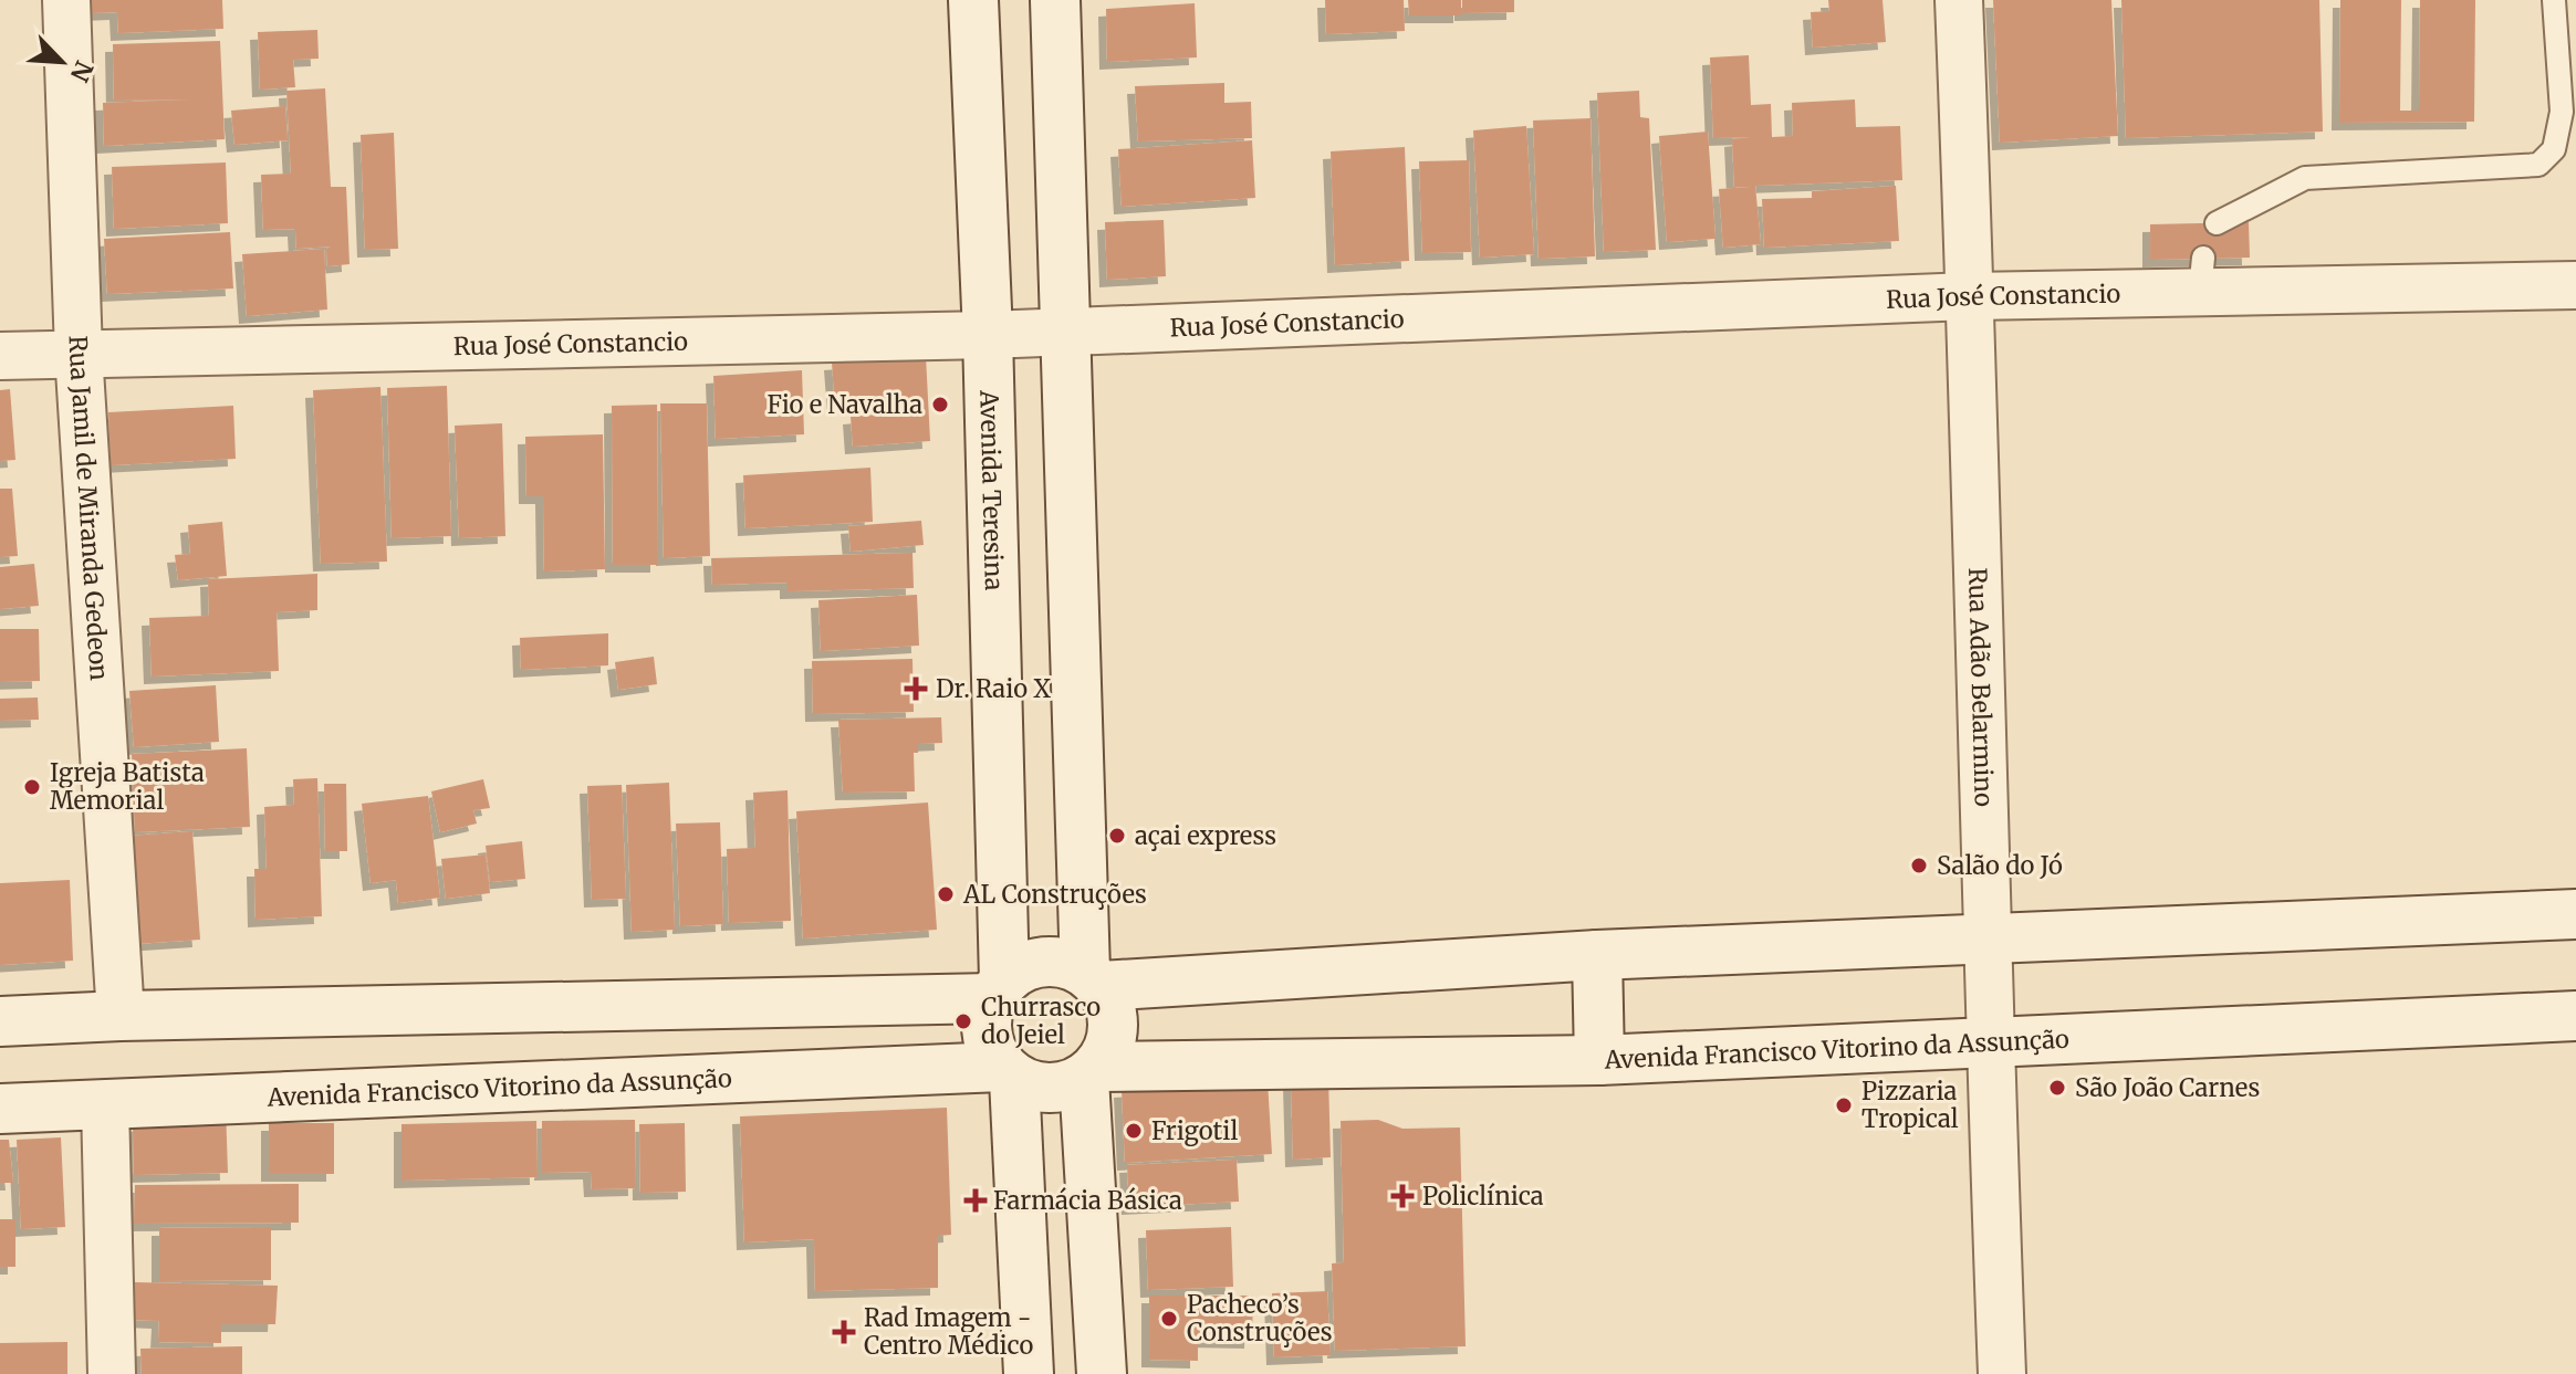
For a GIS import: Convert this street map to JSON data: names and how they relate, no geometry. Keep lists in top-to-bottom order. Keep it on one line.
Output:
{"streets":{"main road":["Avenida Teresina","Avenida Francisco Vitorino da Assunção"],"street":["Rua José Constancio","Rua Jamil de Miranda Gedeon","Rua Adão Belarmino"]},"crossings":[["Rua José Constancio","Avenida Teresina"],["Rua José Constancio","Rua Jamil de Miranda Gedeon"],["Rua José Constancio","Rua Adão Belarmino"],["Avenida Teresina","Avenida Francisco Vitorino da Assunção"],["Rua Adão Belarmino","Avenida Francisco Vitorino da Assunção"]],"places":{"other":["Fio e Navalha","Igreja Batista Memorial","açai express","Salão do Jó","AL Construções","Churrasco do Jeiel","São João Carnes","Pizzaria Tropical","Frigotil","Pacheco’s Construções"],"health":["Dr. Raio X","Policlínica","Farmácia Básica","Rad Imagem - Centro Médico"]},"north":"bottom right"}
